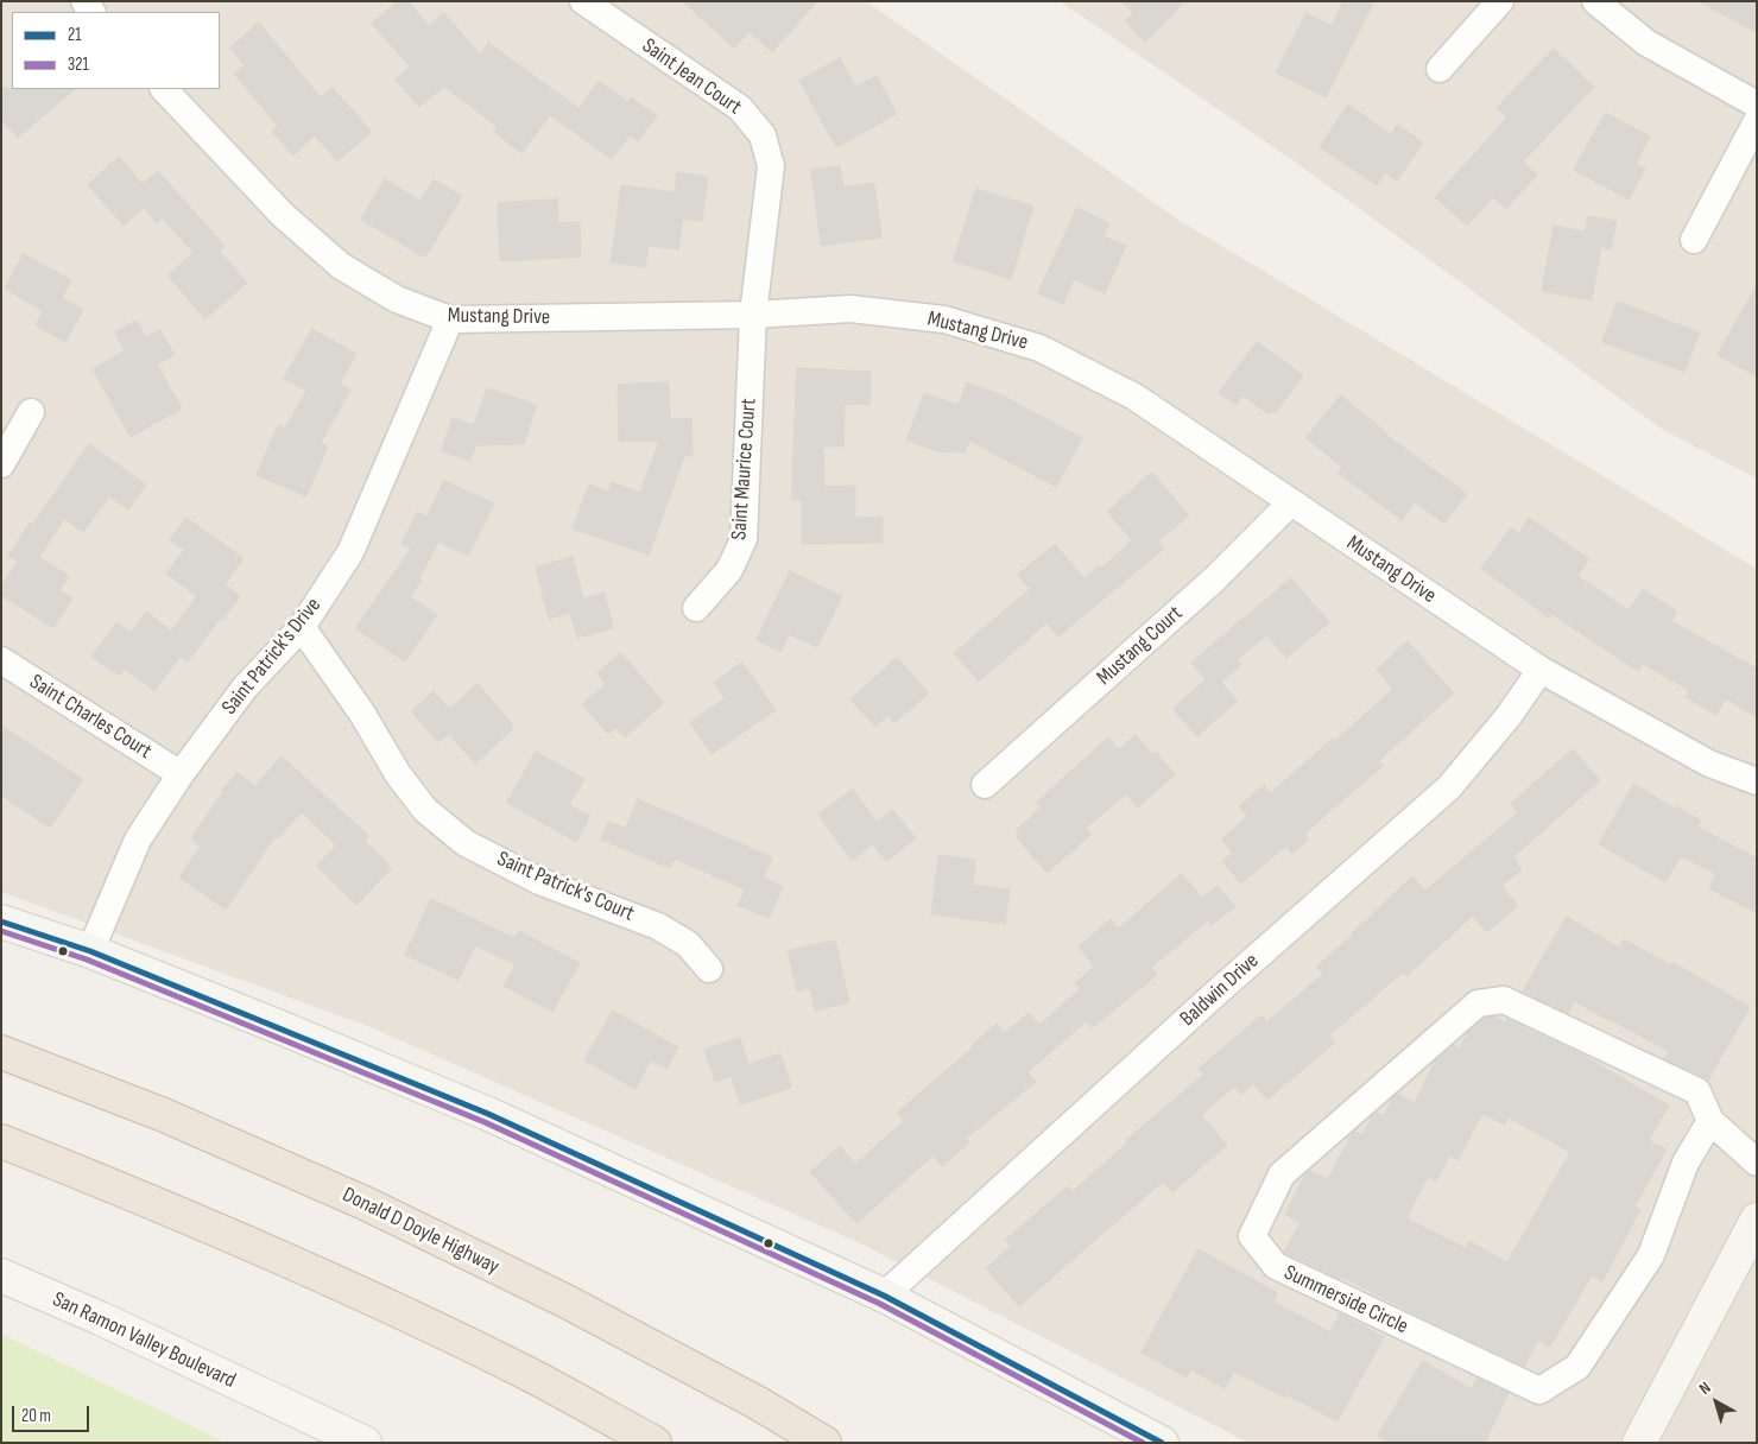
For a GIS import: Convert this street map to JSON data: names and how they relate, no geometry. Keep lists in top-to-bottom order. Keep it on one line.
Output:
{"streets":{"highway":["Donald D Doyle Highway"],"street":["Saint Jean Court","Mustang Drive","Saint Maurice Court","Mustang Court","Saint Patrick's Drive","Saint Charles Court","Saint Patrick's Court","Baldwin Drive","Summerside Circle","San Ramon Valley Boulevard"]},"crossings":[["Saint Jean Court","Mustang Drive"],["Saint Jean Court","Saint Maurice Court"],["Mustang Drive","Saint Maurice Court"],["Mustang Drive","Mustang Court"],["Mustang Drive","Saint Patrick's Drive"],["Mustang Drive","Baldwin Drive"],["Saint Patrick's Drive","Saint Charles Court"],["Saint Patrick's Drive","Saint Patrick's Court"]],"lines":["transit line 21","transit line 321"],"legend":["21","321"],"scale_bar":"20 m","north":"top left"}
